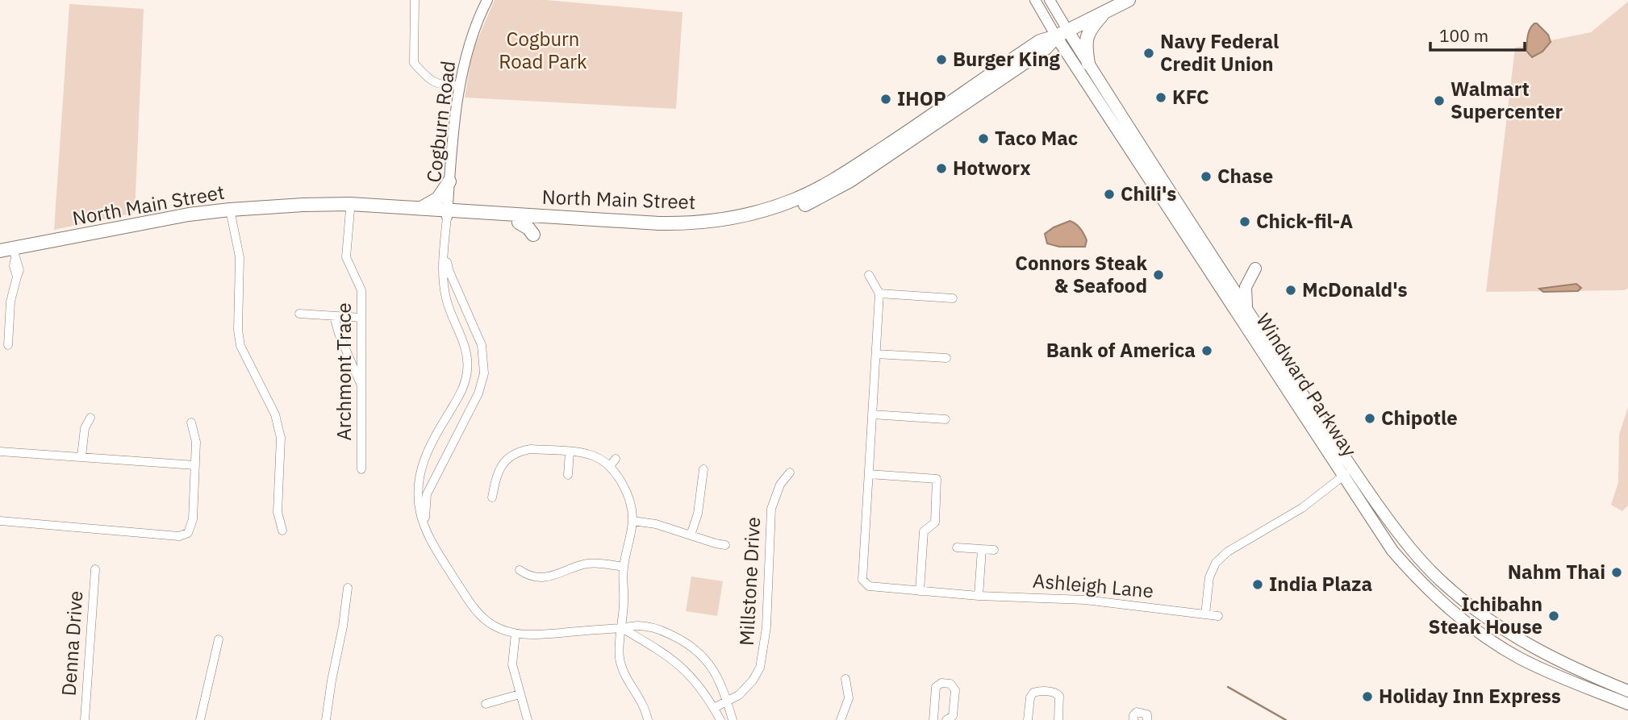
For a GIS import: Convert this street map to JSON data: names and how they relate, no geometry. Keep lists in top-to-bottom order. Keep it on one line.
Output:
{"streets":{"main road":["North Main Street","Windward Parkway"],"street":["Cogburn Road","Archmont Trace","Millstone Drive","Ashleigh Lane","Denna Drive"]},"crossings":[["Cogburn Road","North Main Street"],["North Main Street","Archmont Trace"],["North Main Street","Windward Parkway"]],"parks":["Cogburn Road Park"],"places":["Navy Federal Credit Union","Burger King","KFC","IHOP","Walmart Supercenter","Taco Mac","Hotworx","Chase","Chili's","Chick-fil-A","Connors Steak & Seafood","McDonald's","Bank of America","Chipotle","Nahm Thai","India Plaza","Ichibahn Steak House","Holiday Inn Express"],"scale_bar":"100 m"}
